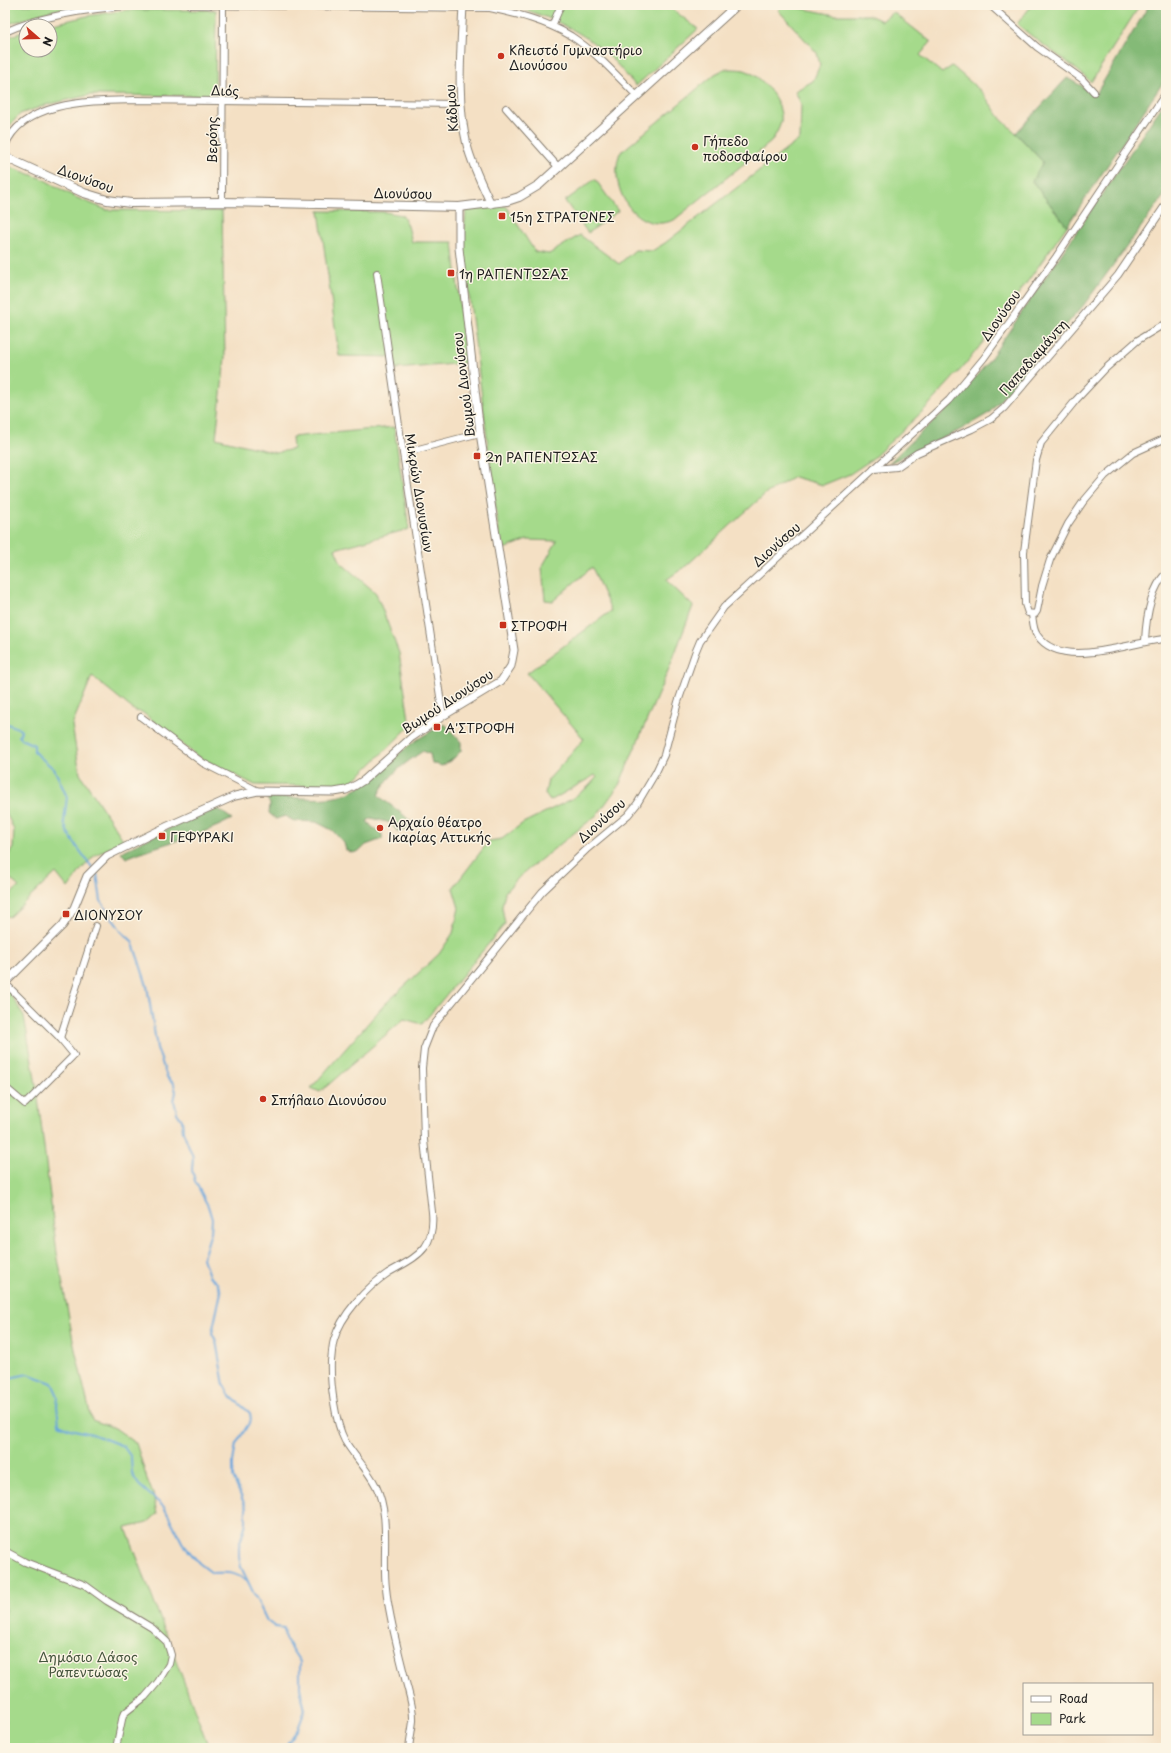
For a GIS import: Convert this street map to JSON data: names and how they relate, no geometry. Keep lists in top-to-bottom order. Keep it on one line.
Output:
{"streets":{"main road":["Διονύσου"],"street":["Διός","Κάδμου","Βερόης","Παπαδιαμάντη","Βωμού Διονύσου","Μικρών Διονυσίων"]},"crossings":[["Διός","Κάδμου"],["Διός","Βερόης"],["Κάδμου","Διονύσου"],["Βερόης","Διονύσου"],["Διονύσου","Παπαδιαμάντη"],["Διονύσου","Βωμού Διονύσου"],["Βωμού Διονύσου","Μικρών Διονυσίων"]],"parks":["Δημόσιο Δάσος Ραπεντώσας"],"places":{"other":["Κλειστό Γυμναστήριο Διονύσου","Γήπεδο ποδοσφαίρου","Αρχαίο θέατρο Ικαρίας Αττικής","Σπήλαιο Διονύσου"],"transit":["15η ΣΤΡΑΤΩΝΕΣ","1η ΡΑΠΕΝΤΩΣΑΣ","2η ΡΑΠΕΝΤΩΣΑΣ","ΣΤΡΟΦΗ","Α'ΣΤΡΟΦΗ","ΓΕΦΥΡΑΚΙ","ΔΙΟΝΥΣΟΥ"]},"legend":["Road","Park"],"north":"right"}
